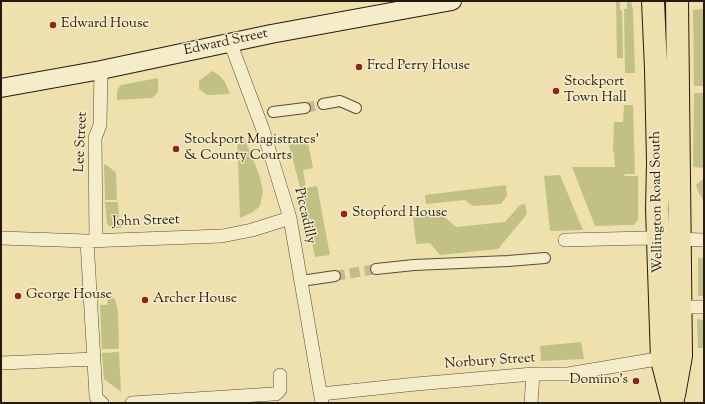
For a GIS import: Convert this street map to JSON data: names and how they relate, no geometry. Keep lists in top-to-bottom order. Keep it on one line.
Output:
{"streets":{"highway":["Wellington Road South"],"main road":["Edward Street"],"street":["Lee Street","Piccadilly","John Street","Norbury Street"]},"crossings":[["Edward Street","Lee Street"],["Edward Street","Piccadilly"],["Lee Street","John Street"],["Wellington Road South","Norbury Street"],["Piccadilly","John Street"],["Piccadilly","Norbury Street"]],"places":["Edward House","Fred Perry House","Stockport Town Hall","Stockport Magistrates' & County Courts","Stopford House","George House","Archer House","Domino's"]}
